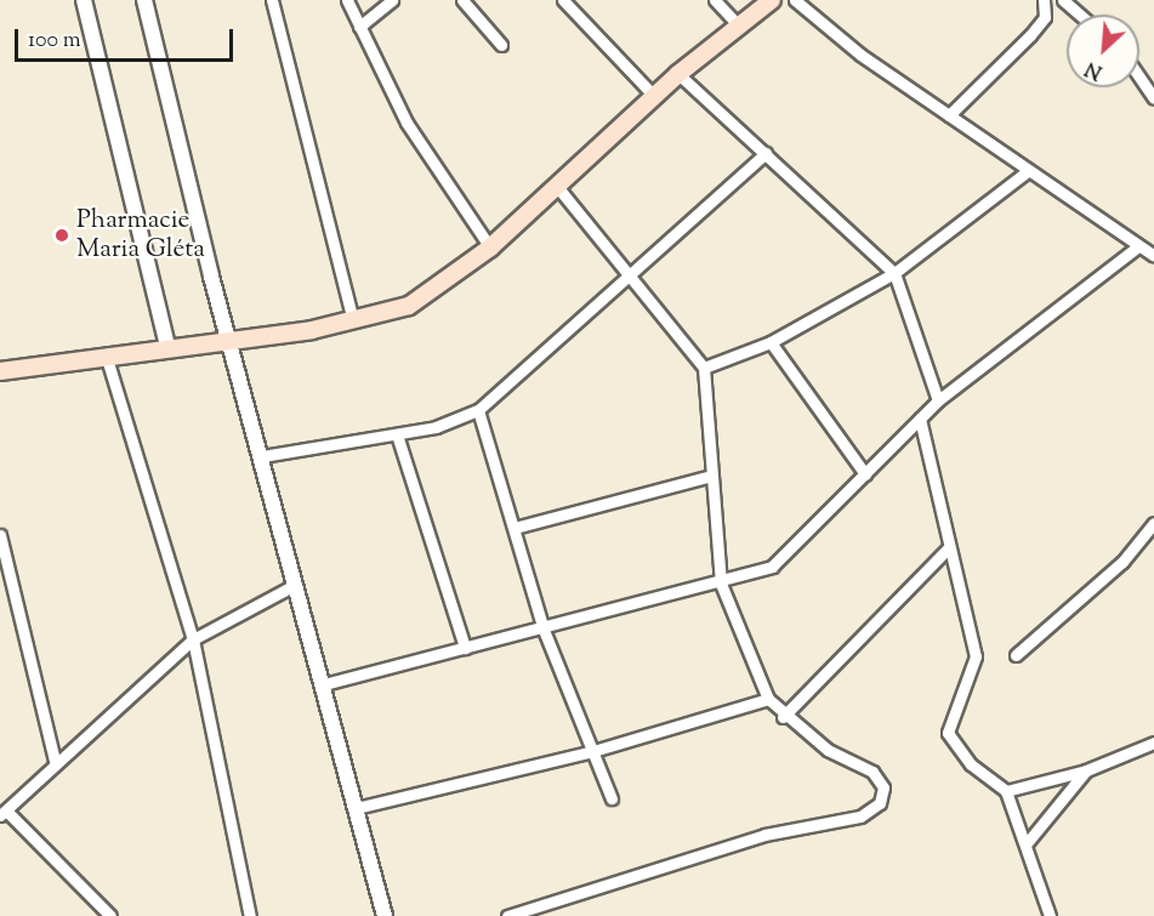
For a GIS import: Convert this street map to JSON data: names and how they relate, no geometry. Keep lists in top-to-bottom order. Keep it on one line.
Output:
{"places":["Pharmacie Maria Gléta"],"scale_bar":"100 m","north":"bottom left"}
